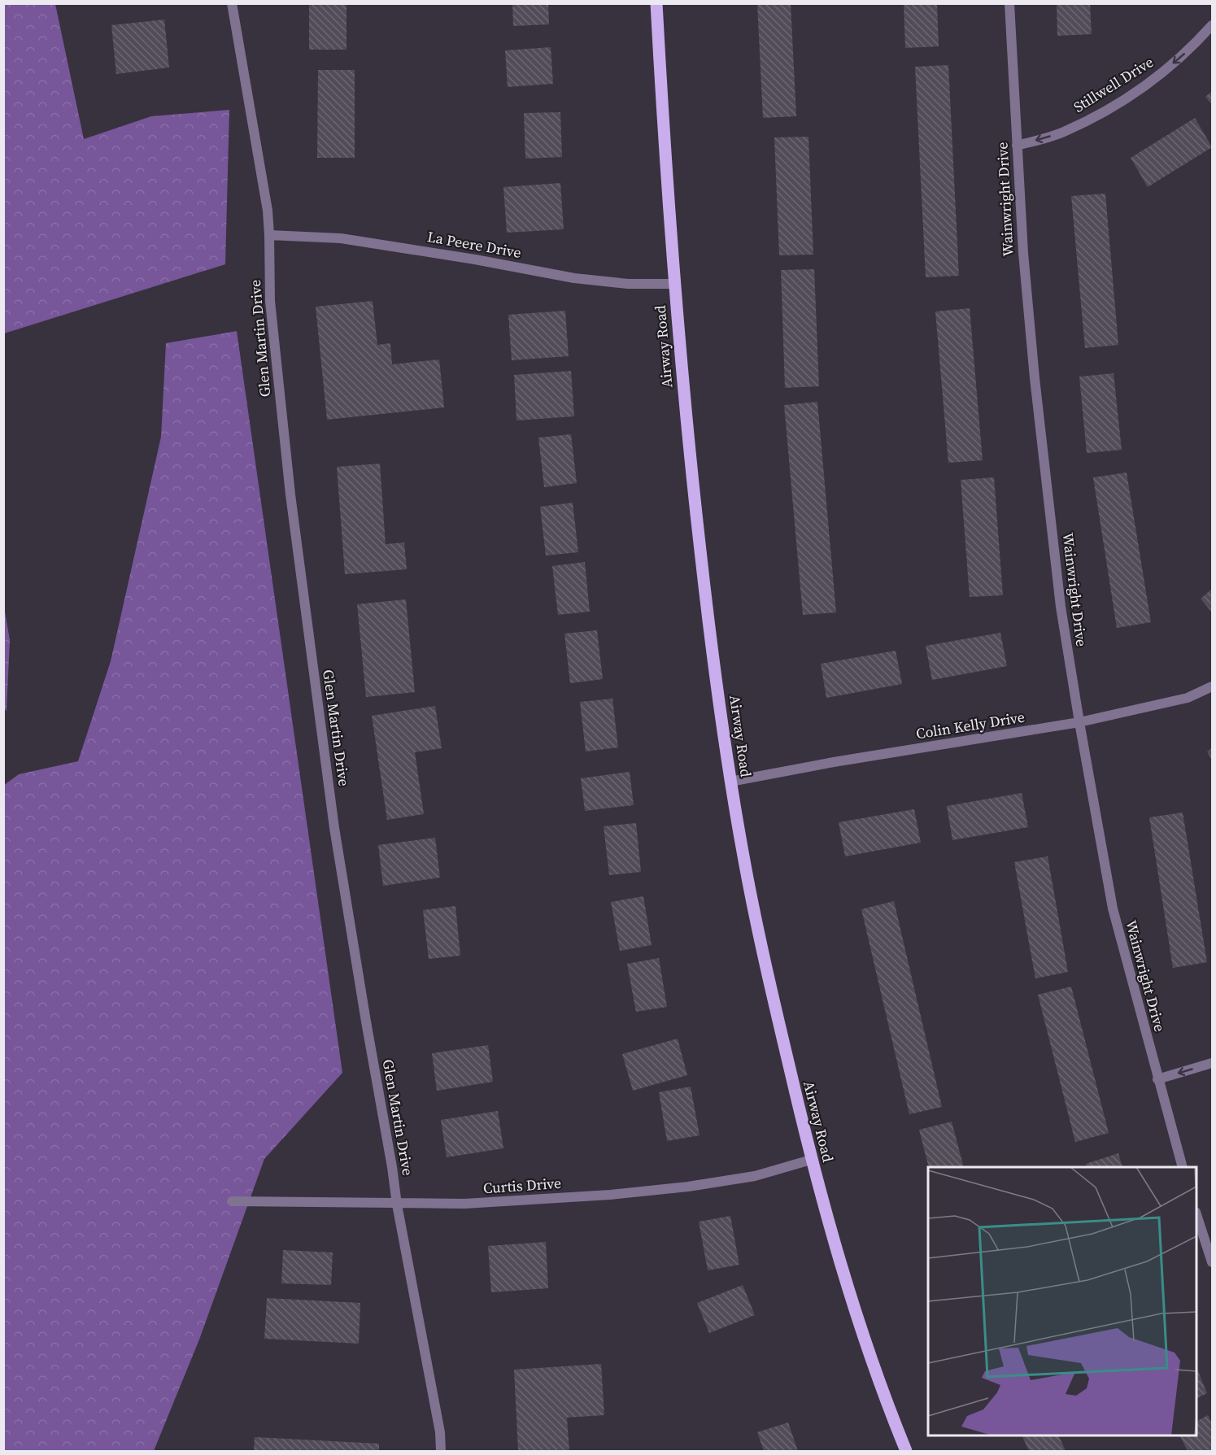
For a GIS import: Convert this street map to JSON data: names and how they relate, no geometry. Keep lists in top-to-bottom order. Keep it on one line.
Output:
{"streets":{"main road":["Airway Road"],"street":["Stillwell Drive","Wainwright Drive","La Peere Drive","Glen Martin Drive","Colin Kelly Drive","Curtis Drive"]},"crossings":[["Stillwell Drive","Wainwright Drive"],["Wainwright Drive","Colin Kelly Drive"],["La Peere Drive","Glen Martin Drive"],["La Peere Drive","Airway Road"],["Glen Martin Drive","Curtis Drive"],["Airway Road","Colin Kelly Drive"],["Airway Road","Curtis Drive"]],"one_way":["Stillwell Drive"]}
